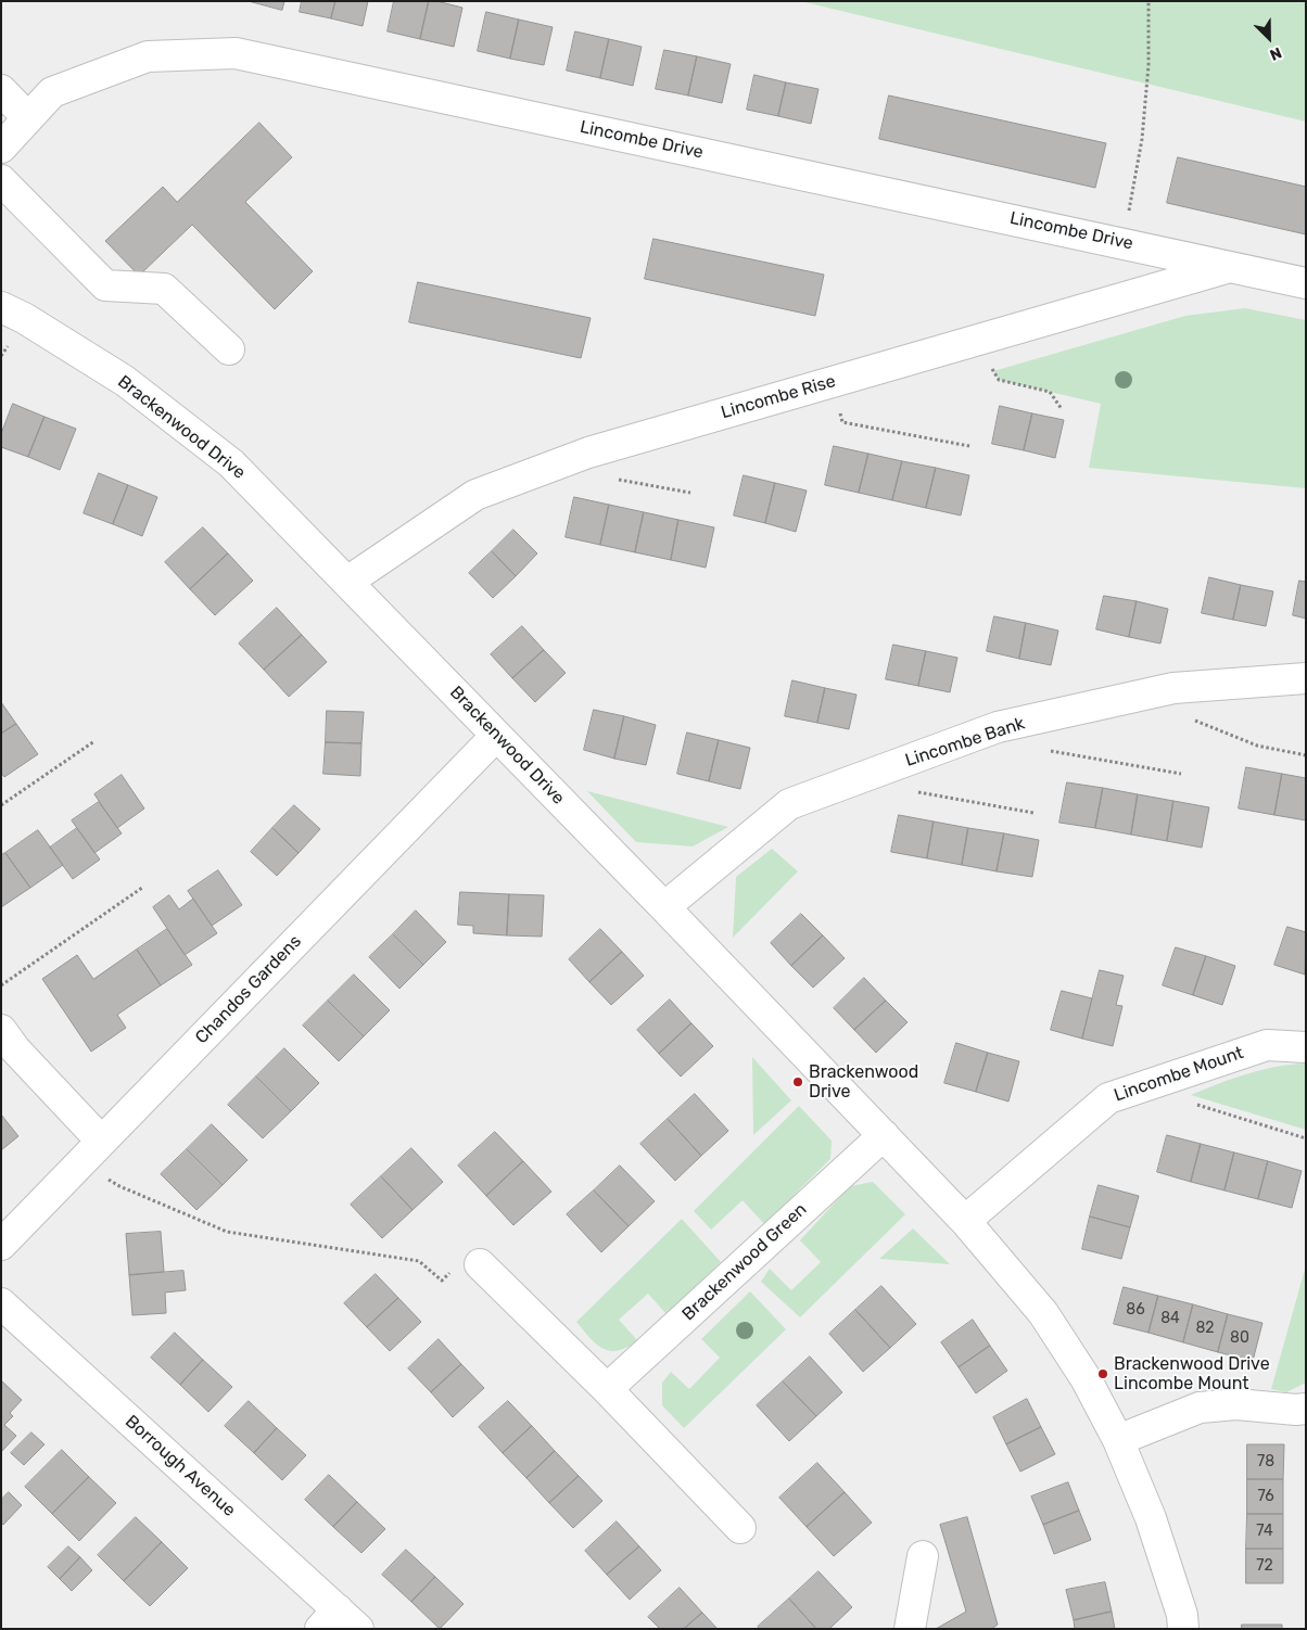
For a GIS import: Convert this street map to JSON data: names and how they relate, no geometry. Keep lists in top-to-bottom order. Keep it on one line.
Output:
{"streets":{"street":["Lincombe Drive","Lincombe Rise","Brackenwood Drive","Lincombe Bank","Chandos Gardens","Lincombe Mount","Brackenwood Green","Borrough Avenue"]},"crossings":[["Lincombe Drive","Lincombe Rise"],["Lincombe Rise","Brackenwood Drive"],["Brackenwood Drive","Lincombe Bank"],["Brackenwood Drive","Chandos Gardens"],["Brackenwood Drive","Lincombe Mount"],["Brackenwood Drive","Brackenwood Green"]],"places":["Brackenwood Drive","Brackenwood Drive Lincombe Mount"],"house_numbers":["86","84","82","80","78","76","74","72"],"north":"bottom right"}
